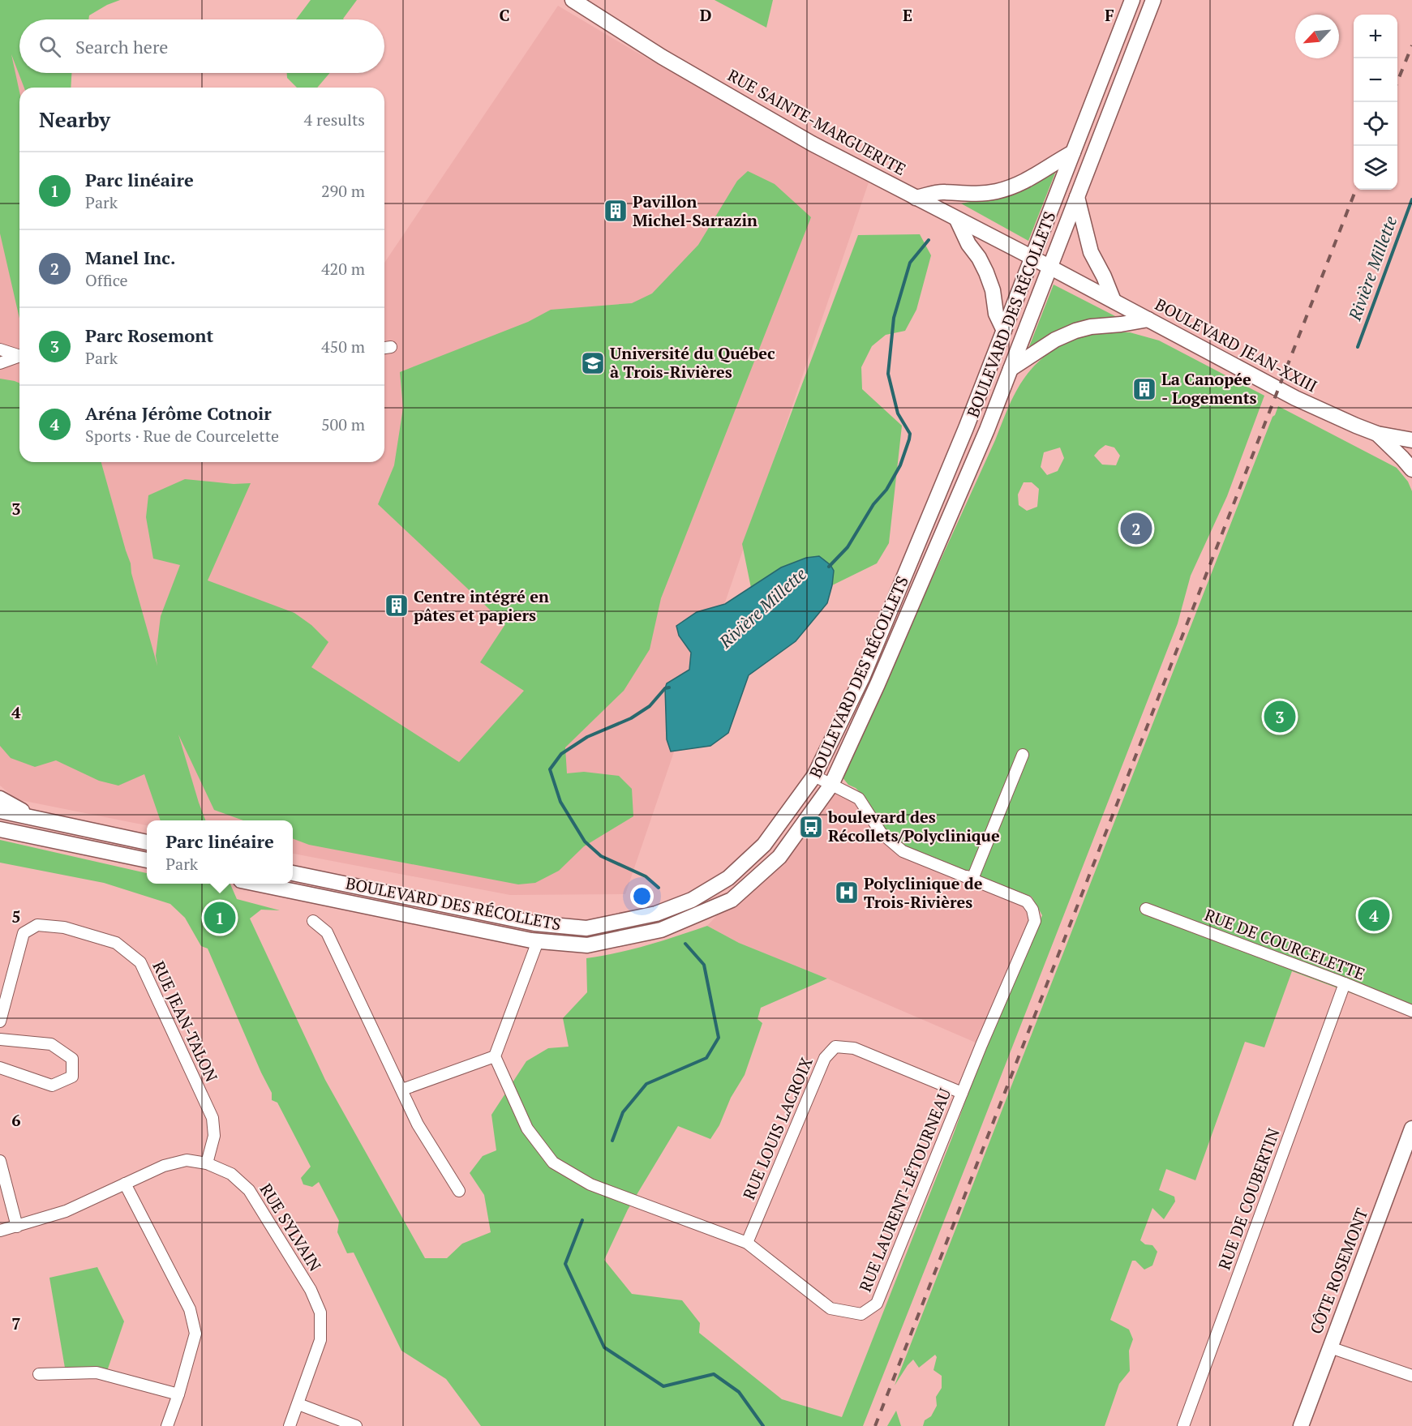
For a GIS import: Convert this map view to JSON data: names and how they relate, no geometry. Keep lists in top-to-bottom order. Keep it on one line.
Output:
{"streets":{"main road":["RUE SAINTE-MARGUERITE","BOULEVARD DES RÉCOLLETS","BOULEVARD JEAN-XXIII","CÔTE ROSEMONT"],"street":["RUE DE COURCELETTE","RUE JEAN-TALON","RUE LOUIS LACROIX","RUE LAURENT-LÉTOURNEAU","RUE DE COUBERTIN","RUE SYLVAIN"]},"crossings":[["RUE SAINTE-MARGUERITE","BOULEVARD DES RÉCOLLETS"],["RUE SAINTE-MARGUERITE","BOULEVARD JEAN-XXIII"],["BOULEVARD DES RÉCOLLETS","BOULEVARD JEAN-XXIII"],["BOULEVARD DES RÉCOLLETS","RUE LAURENT-LÉTOURNEAU"],["RUE DE COURCELETTE","RUE DE COUBERTIN"],["RUE JEAN-TALON","RUE SYLVAIN"],["RUE LOUIS LACROIX","RUE LAURENT-LÉTOURNEAU"]],"water":["Rivière Millette"],"places":{"building":["Pavillon Michel-Sarrazin","La Canopée - Logements","Centre intégré en pâtes et papiers"],"school or university":["Université du Québec à Trois-Rivières"],"bus stop":["boulevard des Récollets/Polyclinique"],"hospital":["Polyclinique de Trois-Rivières"]},"north":"bottom left","page":{"map_buttons":["+","−"],"search":"Search here","heading":["Nearby","4 results"],"list":[{"mark":"1","name":"Parc linéaire","note":"Park","value":"290 m"},{"mark":"2","name":"Manel Inc.","note":"Office","value":"420 m"},{"mark":"3","name":"Parc Rosemont","note":"Park","value":"450 m"},{"mark":"4","name":"Aréna Jérôme Cotnoir","note":"Sports · Rue de Courcelette","value":"500 m"}],"pins":["2","3","4","1"],"popup":["Parc linéaire","Park"]},"grid":{"columns":["C","D","E","F"],"rows":["3","4","5","6","7"]}}
